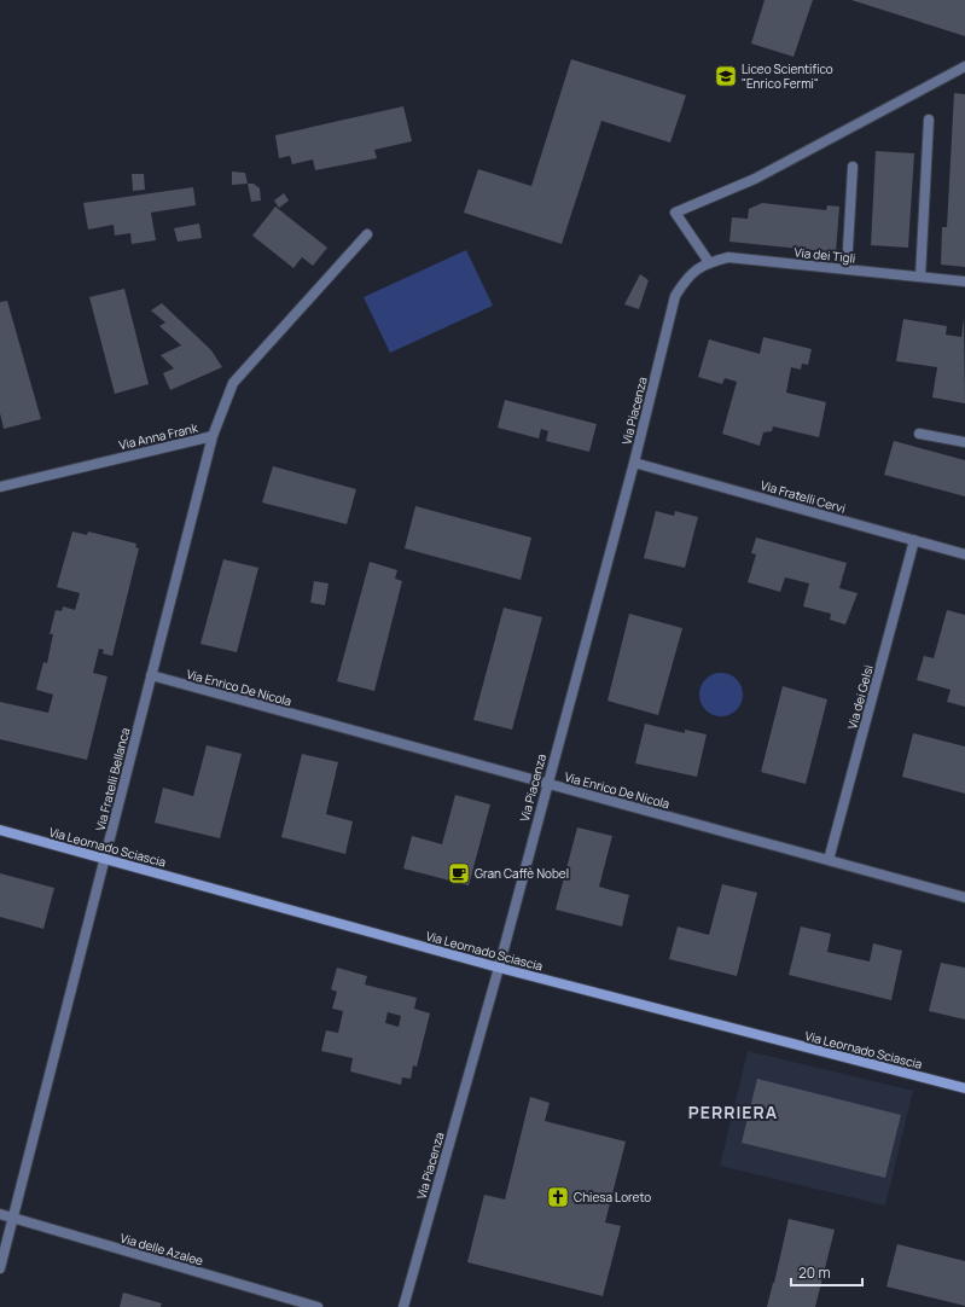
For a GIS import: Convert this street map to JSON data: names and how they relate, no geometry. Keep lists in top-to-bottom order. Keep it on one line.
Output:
{"streets":{"street":["Via dei Tigli","Via Piacenza","Via Anna Frank","Via Fratelli Cervi","Via Enrico De Nicola","Via dei Gelsi","Via Fratelli Bellanca","Via Leornado Sciascia","Via delle Azalee"]},"crossings":[["Via dei Tigli","Via Piacenza"],["Via Piacenza","Via Fratelli Cervi"],["Via Piacenza","Via Enrico De Nicola"],["Via Piacenza","Via Leornado Sciascia"],["Via Anna Frank","Via Fratelli Bellanca"],["Via Fratelli Cervi","Via dei Gelsi"],["Via Enrico De Nicola","Via dei Gelsi"],["Via Enrico De Nicola","Via Fratelli Bellanca"],["Via Fratelli Bellanca","Via Leornado Sciascia"],["Via Fratelli Bellanca","Via delle Azalee"]],"districts":["PERRIERA"],"places":{"school or university":["Liceo Scientifico \"Enrico Fermi\""],"cafe":["Gran Caffè Nobel"],"church":["Chiesa Loreto"]},"scale_bar":"20 m"}
